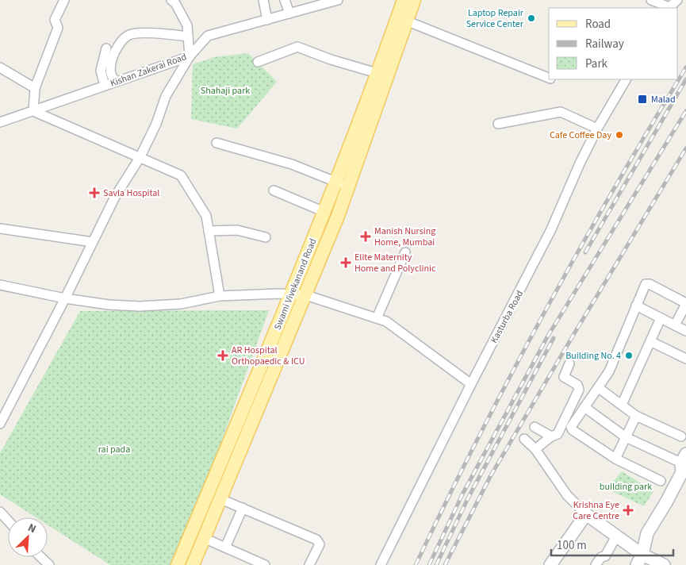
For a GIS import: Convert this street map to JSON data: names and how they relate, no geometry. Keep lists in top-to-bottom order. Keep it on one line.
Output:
{"streets":{"main road":["Swami Vivekanand Road"],"street":["Kishan Zakerai Road","Kasturba Road"]},"parks":["Shahaji park","rai pada","building park"],"places":{"other":["Laptop Repair Service Center","Cafe Coffee Day","Building No. 4"],"transit":["Malad"],"health":["Savla Hospital","Manish Nursing Home, Mumbai","Elite Maternity Home and Polyclinic","AR Hospital Orthopaedic & ICU","Krishna Eye Care Centre"]},"legend":["Road","Railway","Park"],"scale_bar":"100 m","north":"top right"}
